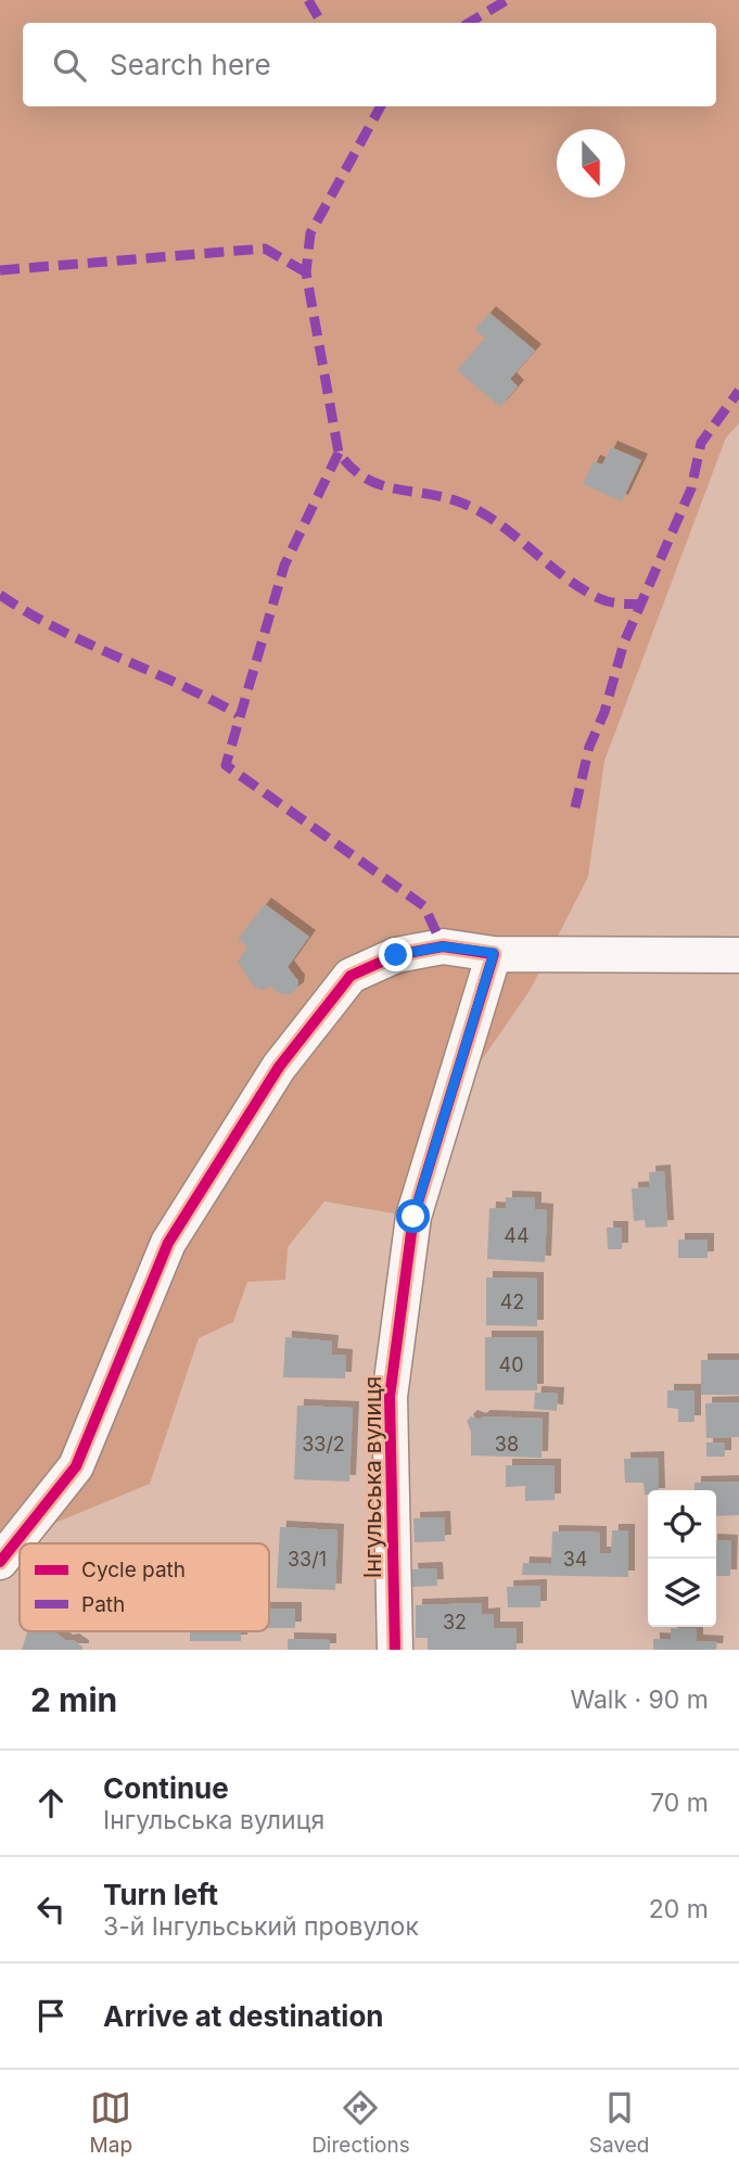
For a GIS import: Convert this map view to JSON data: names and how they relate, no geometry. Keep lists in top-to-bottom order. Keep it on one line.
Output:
{"streets":{"street":["Інгульська вулиця"]},"house_numbers":["44","42","40","33/2","38","33/1","34","32"],"legend":["Cycle path","Path"],"north":"bottom","page":{"search":"Search here","heading":["2 min","Walk · 90 m"],"list":[["Continue","Інгульська вулиця","70 m"],["Turn left","3-й Інгульський провулок","20 m"],"Arrive at destination"],"nav":["Map","Directions","Saved"]}}
